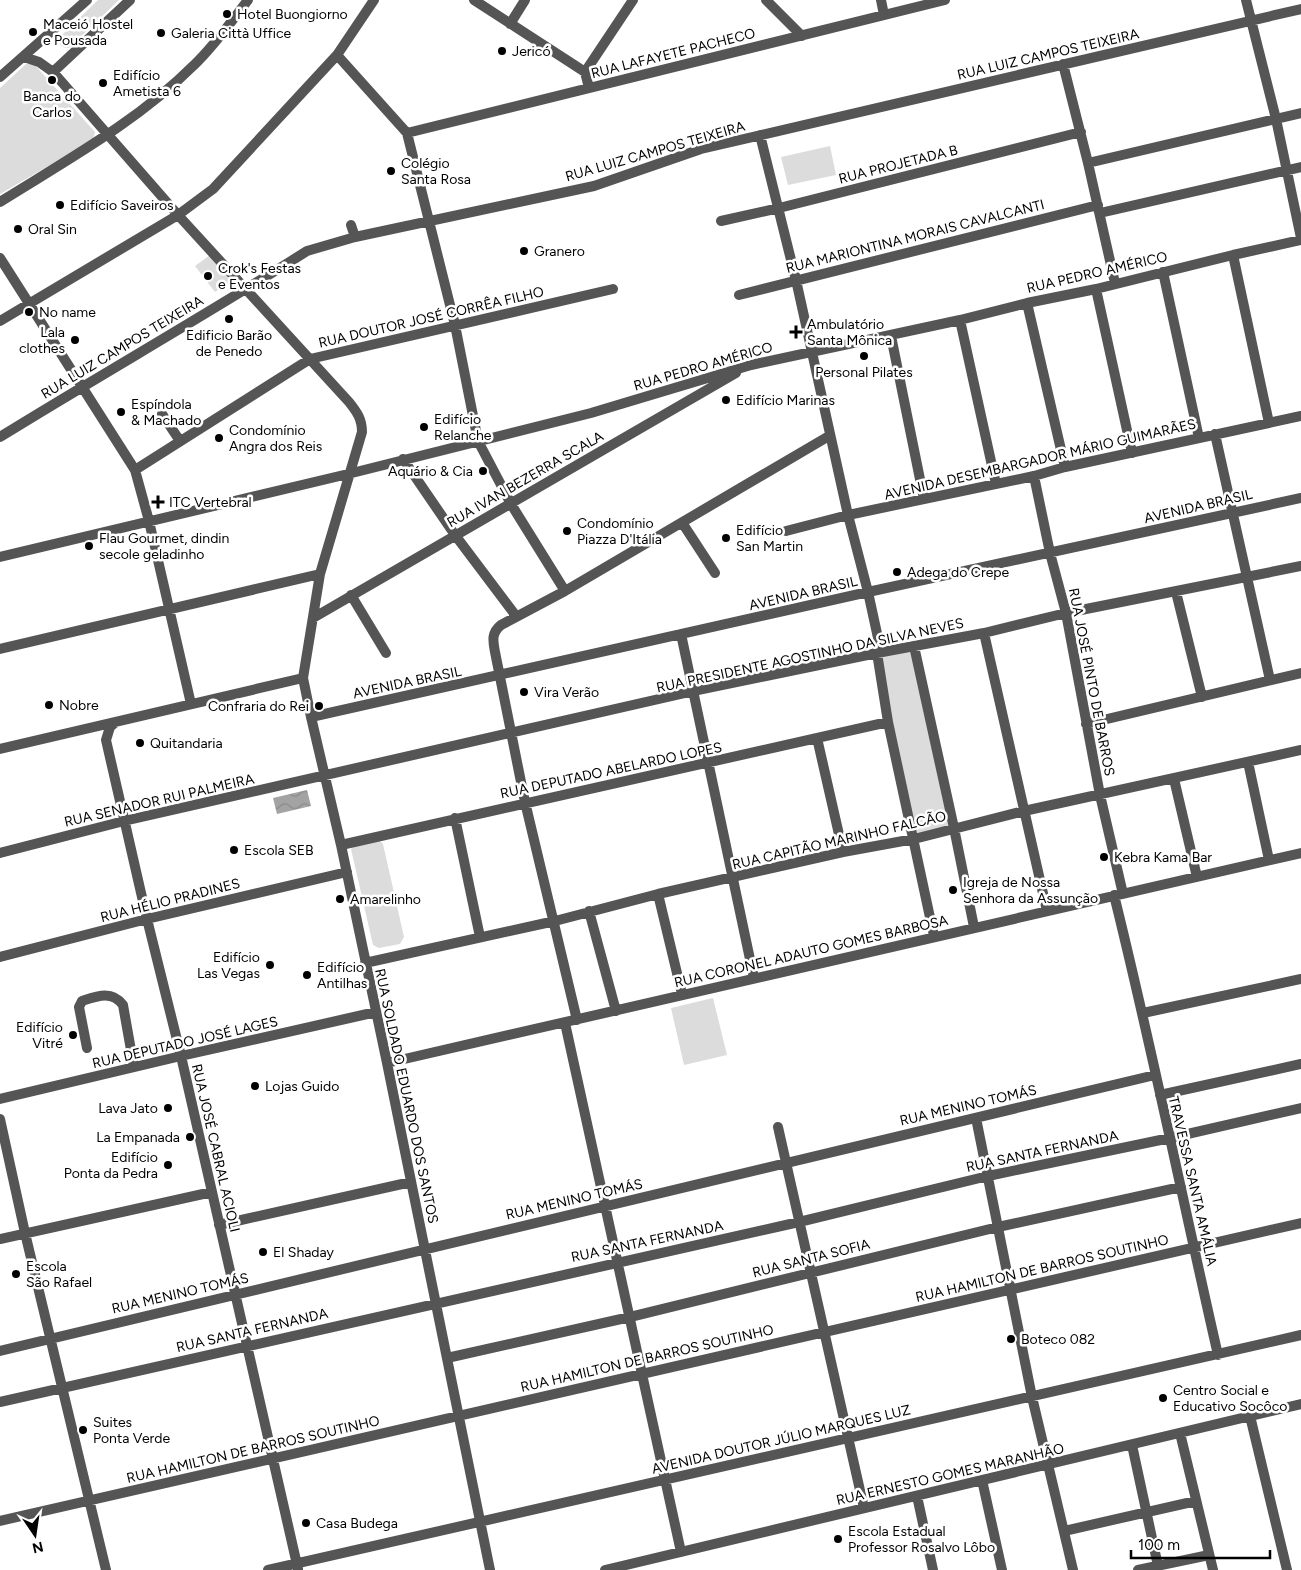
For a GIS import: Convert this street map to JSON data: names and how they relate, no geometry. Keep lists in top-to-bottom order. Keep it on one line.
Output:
{"streets":{"street":["RUA LAFAYETE PACHECO","RUA LUIZ CAMPOS TEIXEIRA","RUA PROJETADA B","RUA MARIONTINA MORAIS CAVALCANTI","RUA PEDRO AMÉRICO","RUA DOUTOR JOSÉ CORRÊA FILHO","AVENIDA DESEMBARGADOR MÁRIO GUIMARÃES","RUA IVAN BEZERRA SCALA","AVENIDA BRASIL","RUA PRESIDENTE AGOSTINHO DA SILVA NEVES","RUA JOSÉ PINTO DE BARROS","RUA DEPUTADO ABELARDO LOPES","RUA SENADOR RUI PALMEIRA","RUA CAPITÃO MARINHO FALCÃO","RUA HÉLIO PRADINES","RUA CORONEL ADAUTO GOMES BARBOSA","RUA DEPUTADO JOSÉ LAGES","RUA SOLDADO EDUARDO DOS SANTOS","RUA MENINO TOMÁS","RUA JOSÉ CABRAL ACIOLI","RUA SANTA FERNANDA","TRAVESSA SANTA AMÁLIA","RUA SANTA SOFIA","RUA HAMILTON DE BARROS SOUTINHO","AVENIDA DOUTOR JÚLIO MARQUES LUZ","RUA ERNESTO GOMES MARANHÃO"]},"crossings":[["RUA LUIZ CAMPOS TEIXEIRA","RUA SOLDADO EDUARDO DOS SANTOS"],["RUA PEDRO AMÉRICO","RUA IVAN BEZERRA SCALA"],["RUA PEDRO AMÉRICO","RUA SOLDADO EDUARDO DOS SANTOS"],["RUA DOUTOR JOSÉ CORRÊA FILHO","RUA SOLDADO EDUARDO DOS SANTOS"],["AVENIDA DESEMBARGADOR MÁRIO GUIMARÃES","RUA JOSÉ PINTO DE BARROS"],["RUA IVAN BEZERRA SCALA","RUA SOLDADO EDUARDO DOS SANTOS"],["AVENIDA BRASIL","RUA JOSÉ PINTO DE BARROS"],["AVENIDA BRASIL","RUA SOLDADO EDUARDO DOS SANTOS"],["RUA PRESIDENTE AGOSTINHO DA SILVA NEVES","RUA JOSÉ PINTO DE BARROS"],["RUA PRESIDENTE AGOSTINHO DA SILVA NEVES","RUA SENADOR RUI PALMEIRA"],["RUA PRESIDENTE AGOSTINHO DA SILVA NEVES","RUA SOLDADO EDUARDO DOS SANTOS"],["RUA JOSÉ PINTO DE BARROS","RUA CAPITÃO MARINHO FALCÃO"],["RUA JOSÉ PINTO DE BARROS","RUA CORONEL ADAUTO GOMES BARBOSA"],["RUA JOSÉ PINTO DE BARROS","TRAVESSA SANTA AMÁLIA"],["RUA DEPUTADO ABELARDO LOPES","RUA SOLDADO EDUARDO DOS SANTOS"],["RUA SENADOR RUI PALMEIRA","RUA SOLDADO EDUARDO DOS SANTOS"],["RUA SENADOR RUI PALMEIRA","RUA JOSÉ CABRAL ACIOLI"],["RUA CAPITÃO MARINHO FALCÃO","RUA SOLDADO EDUARDO DOS SANTOS"],["RUA HÉLIO PRADINES","RUA SOLDADO EDUARDO DOS SANTOS"],["RUA HÉLIO PRADINES","RUA JOSÉ CABRAL ACIOLI"],["RUA CORONEL ADAUTO GOMES BARBOSA","RUA SOLDADO EDUARDO DOS SANTOS"],["RUA DEPUTADO JOSÉ LAGES","RUA SOLDADO EDUARDO DOS SANTOS"],["RUA DEPUTADO JOSÉ LAGES","RUA JOSÉ CABRAL ACIOLI"],["RUA SOLDADO EDUARDO DOS SANTOS","RUA MENINO TOMÁS"],["RUA SOLDADO EDUARDO DOS SANTOS","RUA SANTA FERNANDA"],["RUA SOLDADO EDUARDO DOS SANTOS","RUA SANTA SOFIA"],["RUA SOLDADO EDUARDO DOS SANTOS","RUA HAMILTON DE BARROS SOUTINHO"],["RUA SOLDADO EDUARDO DOS SANTOS","AVENIDA DOUTOR JÚLIO MARQUES LUZ"],["RUA MENINO TOMÁS","RUA JOSÉ CABRAL ACIOLI"],["RUA MENINO TOMÁS","TRAVESSA SANTA AMÁLIA"],["RUA JOSÉ CABRAL ACIOLI","RUA SANTA FERNANDA"],["RUA JOSÉ CABRAL ACIOLI","RUA HAMILTON DE BARROS SOUTINHO"],["RUA JOSÉ CABRAL ACIOLI","AVENIDA DOUTOR JÚLIO MARQUES LUZ"],["RUA SANTA FERNANDA","TRAVESSA SANTA AMÁLIA"],["TRAVESSA SANTA AMÁLIA","RUA SANTA SOFIA"],["TRAVESSA SANTA AMÁLIA","RUA HAMILTON DE BARROS SOUTINHO"],["TRAVESSA SANTA AMÁLIA","AVENIDA DOUTOR JÚLIO MARQUES LUZ"]],"places":{"other":["Hotel Buongiorno","Maceió Hostel e Pousada","Galeria Città Uffice","Jericó","Banca do Carlos","Edifício Ametista 6","Colégio Santa Rosa","Edifício Saveiros","Oral Sin","Granero","Crok's Festas e Eventos","No name","Edificio Barão de Penedo","Lala clothes","Personal Pilates","Edifício Marinas","Espíndola & Machado","Edifício Relanche","Condomínio Angra dos Reis","Aquário & Cia","Condomínio Piazza D'Itália","Edifício San Martin","Flau Gourmet, dindin secole geladinho","Adega do Crepe","Vira Verão","Nobre","Confraria do Rei","Quitandaria","Escola SEB","Kebra Kama Bar","Igreja de Nossa Senhora da Assunção","Amarelinho","Edifício Las Vegas","Edifício Antilhas","Edifício Vitré","Lojas Guido","Lava Jato","La Empanada","Edifício Ponta da Pedra","El Shaday","Escola São Rafael","Boteco 082","Centro Social e Educativo Socôco","Suites Ponta Verde","Casa Budega","Escola Estadual Professor Rosalvo Lôbo"],"health":["Ambulatório Santa Mônica","ITC Vertebral"]},"scale_bar":"100 m","north":"bottom"}
